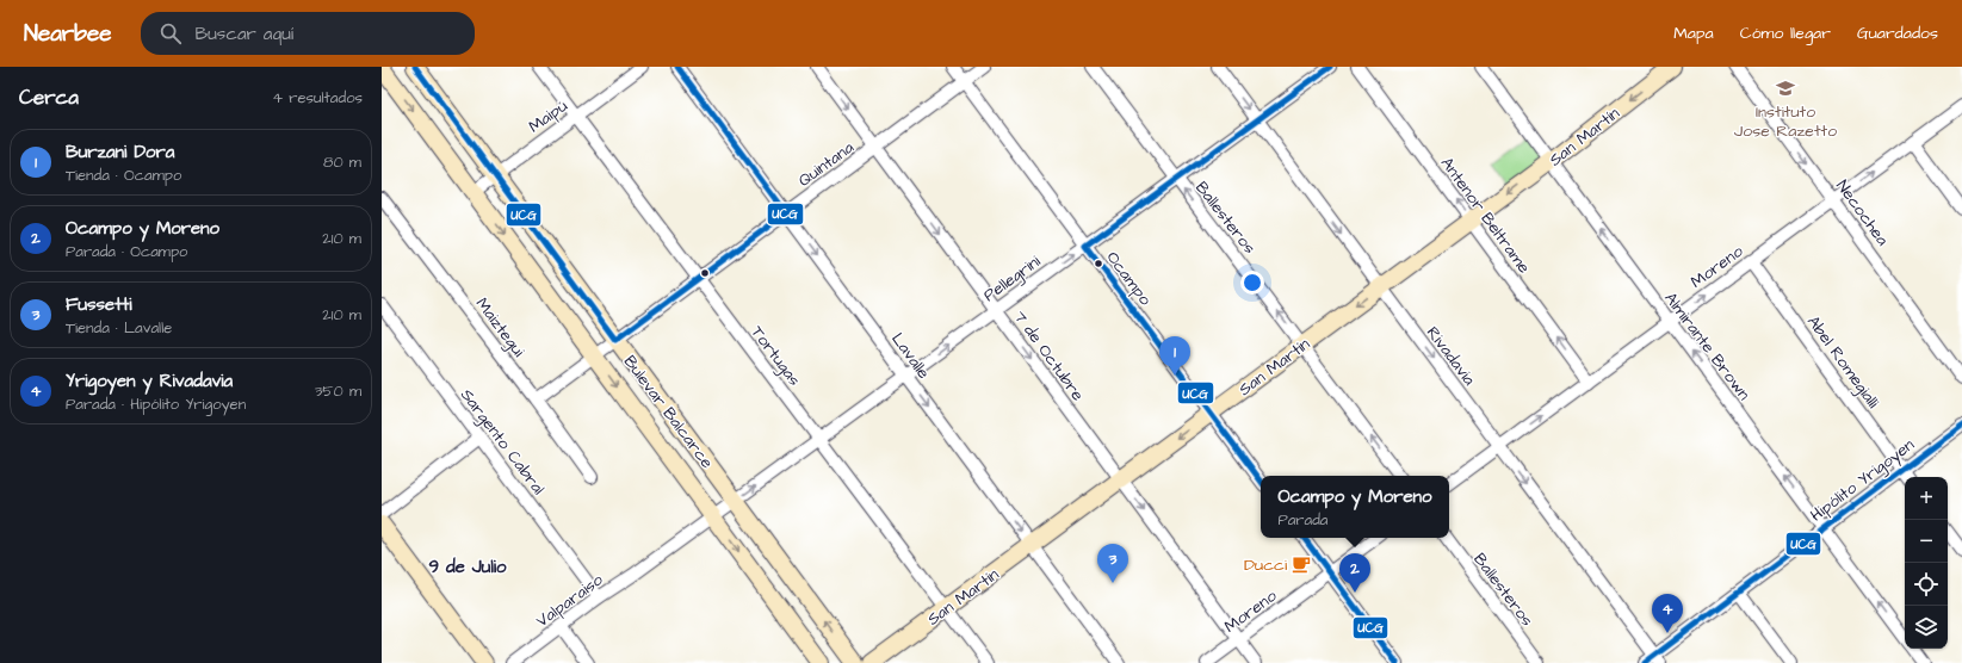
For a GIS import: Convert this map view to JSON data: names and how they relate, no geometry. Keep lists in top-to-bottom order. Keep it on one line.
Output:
{"streets":{"main road":["San Martín","Bulevar Balcarce"],"street":["Maipú","Quintana","Necochea","Antenor Beltrame","Ballesteros","Moreno","Pellegrini","Ocampo","Maiztegui","Almirante Brown","Tortugas","Lavalle","7 de Octubre","Rivadavia","Abel Romegialli","Sargento Cabral","Hipólito Yrigoyen","Valparaiso"]},"crossings":[["Maipú","Tortugas"],["Maipú","Bulevar Balcarce"],["San Martín","Antenor Beltrame"],["San Martín","Ballesteros"],["San Martín","Ocampo"],["San Martín","Almirante Brown"],["San Martín","Tortugas"],["San Martín","Lavalle"],["San Martín","7 de Octubre"],["San Martín","Rivadavia"],["Quintana","Ocampo"],["Quintana","Maiztegui"],["Quintana","Tortugas"],["Quintana","Lavalle"],["Quintana","7 de Octubre"],["Quintana","Bulevar Balcarce"],["Necochea","Moreno"],["Antenor Beltrame","Moreno"],["Ballesteros","Pellegrini"],["Moreno","Almirante Brown"],["Moreno","7 de Octubre"],["Moreno","Rivadavia"],["Moreno","Abel Romegialli"],["Pellegrini","Ocampo"],["Pellegrini","Tortugas"],["Pellegrini","Lavalle"],["Pellegrini","7 de Octubre"],["Pellegrini","Rivadavia"],["Pellegrini","Bulevar Balcarce"],["Pellegrini","Valparaiso"],["Almirante Brown","Hipólito Yrigoyen"],["Rivadavia","Hipólito Yrigoyen"],["Abel Romegialli","Hipólito Yrigoyen"],["Bulevar Balcarce","Valparaiso"],["Sargento Cabral","Valparaiso"]],"one_way":["San Martín","Necochea","Antenor Beltrame","Ballesteros","Moreno","Pellegrini","Almirante Brown","Lavalle","7 de Octubre","Rivadavia"],"districts":["9 de Julio"],"places":{"school or university":["Instituto Jose Razetto"],"cafe":["Ducci"]},"lines":["transit line UCG"],"page":{"header":"Nearbee","search":"Buscar aquí","nav":["Mapa","Cómo llegar","Guardados"],"heading":["Cerca","4 resultados"],"list":[{"mark":"1","name":"Burzani Dora","note":"Tienda · Ocampo","value":"80 m"},{"mark":"2","name":"Ocampo y Moreno","note":"Parada · Ocampo","value":"210 m"},{"mark":"3","name":"Fussetti","note":"Tienda · Lavalle","value":"210 m"},{"mark":"4","name":"Yrigoyen y Rivadavia","note":"Parada · Hipólito Yrigoyen","value":"350 m"}],"pins":["1","3","2","4"],"popup":["Ocampo y Moreno","Parada"],"map_buttons":["+","−"]}}
